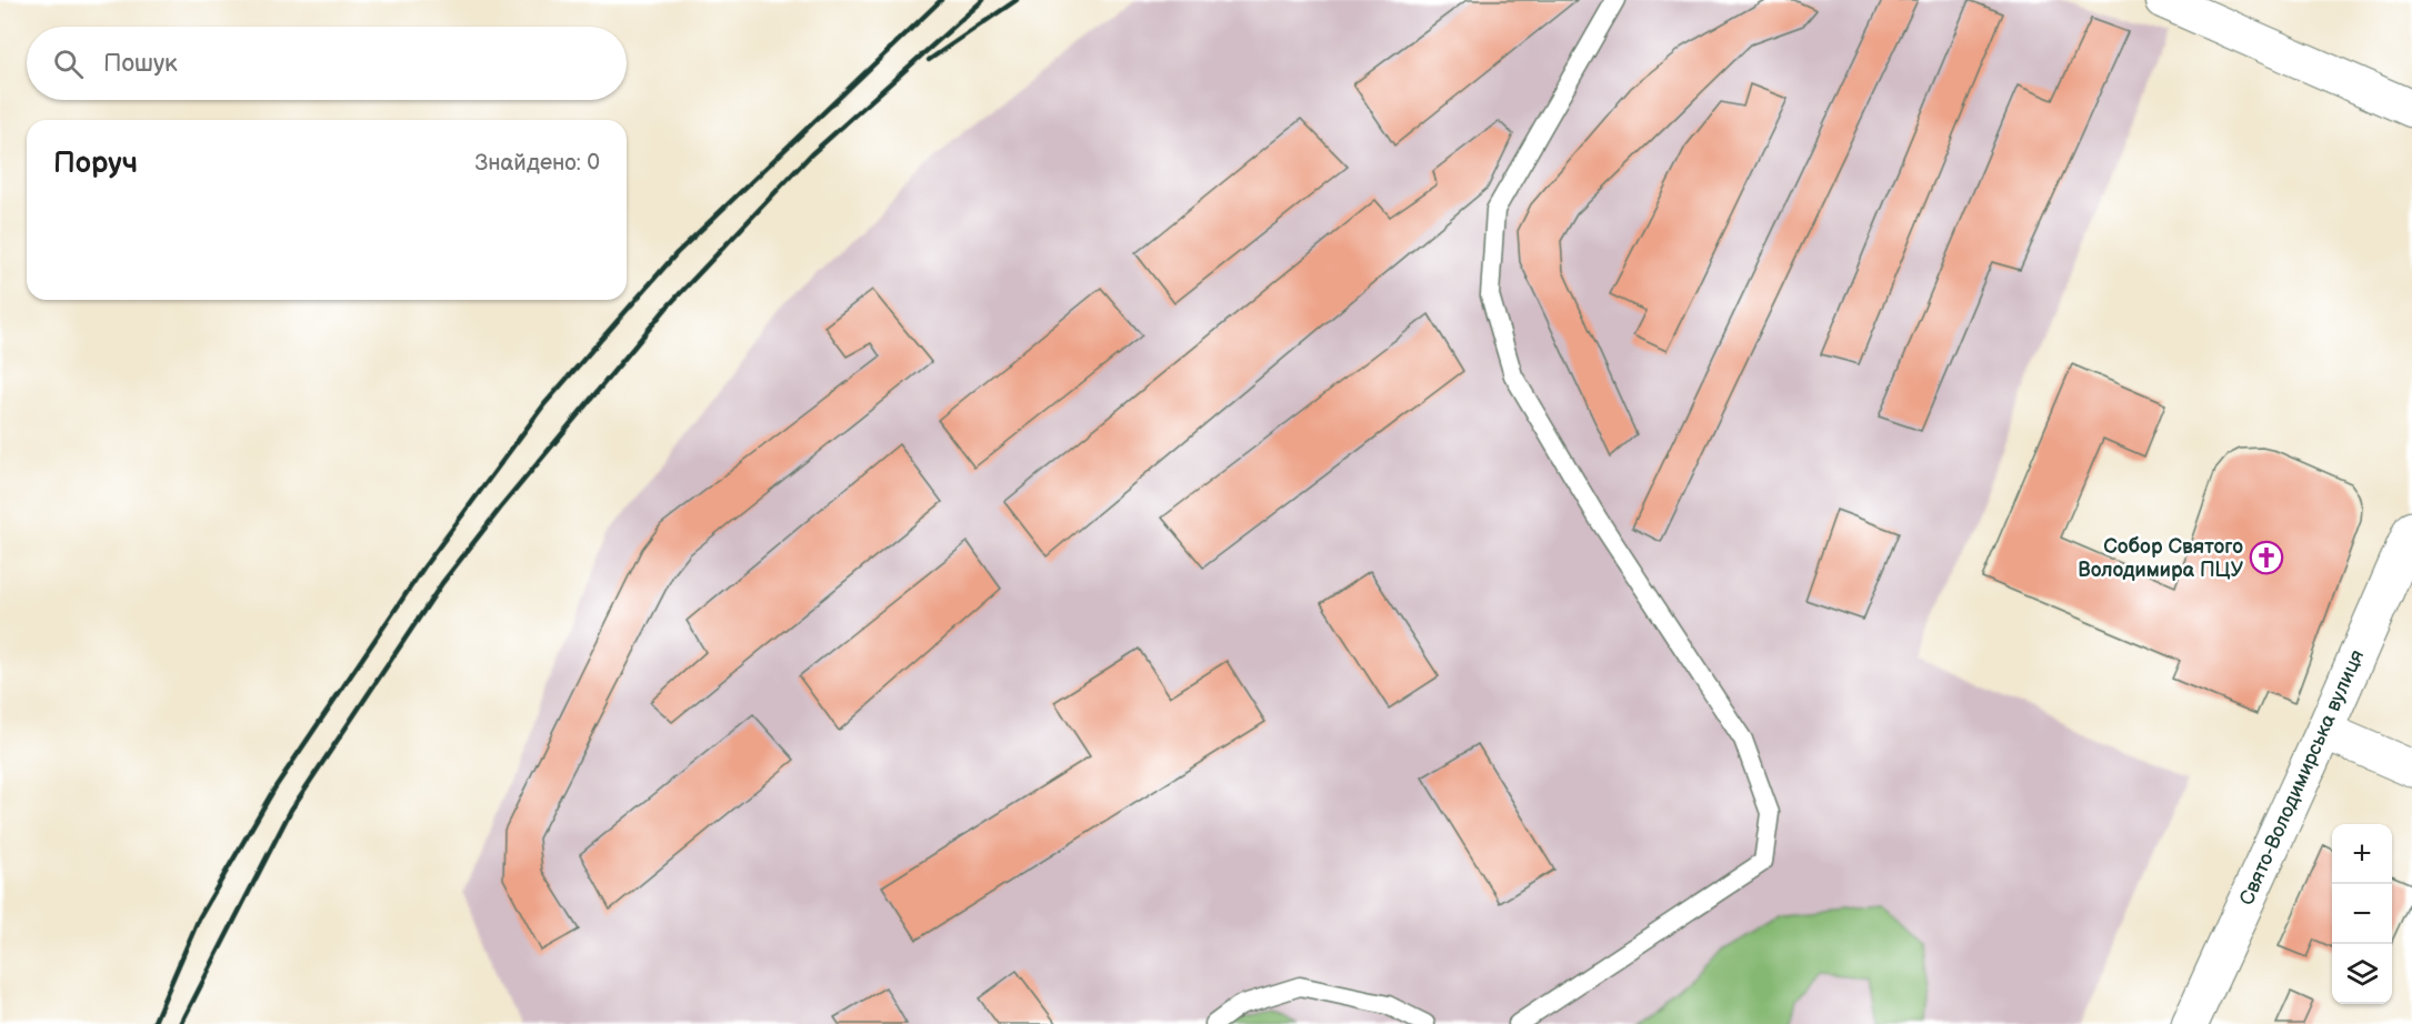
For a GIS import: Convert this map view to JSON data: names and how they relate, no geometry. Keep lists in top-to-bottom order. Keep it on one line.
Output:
{"streets":{"street":["Свято-Володимирська вулиця"]},"places":{"church":["Собор Святого Володимира ПЦУ"]},"page":{"search":"Пошук","heading":["Поруч","Знайдено: 0"],"map_buttons":["+","−"]}}
